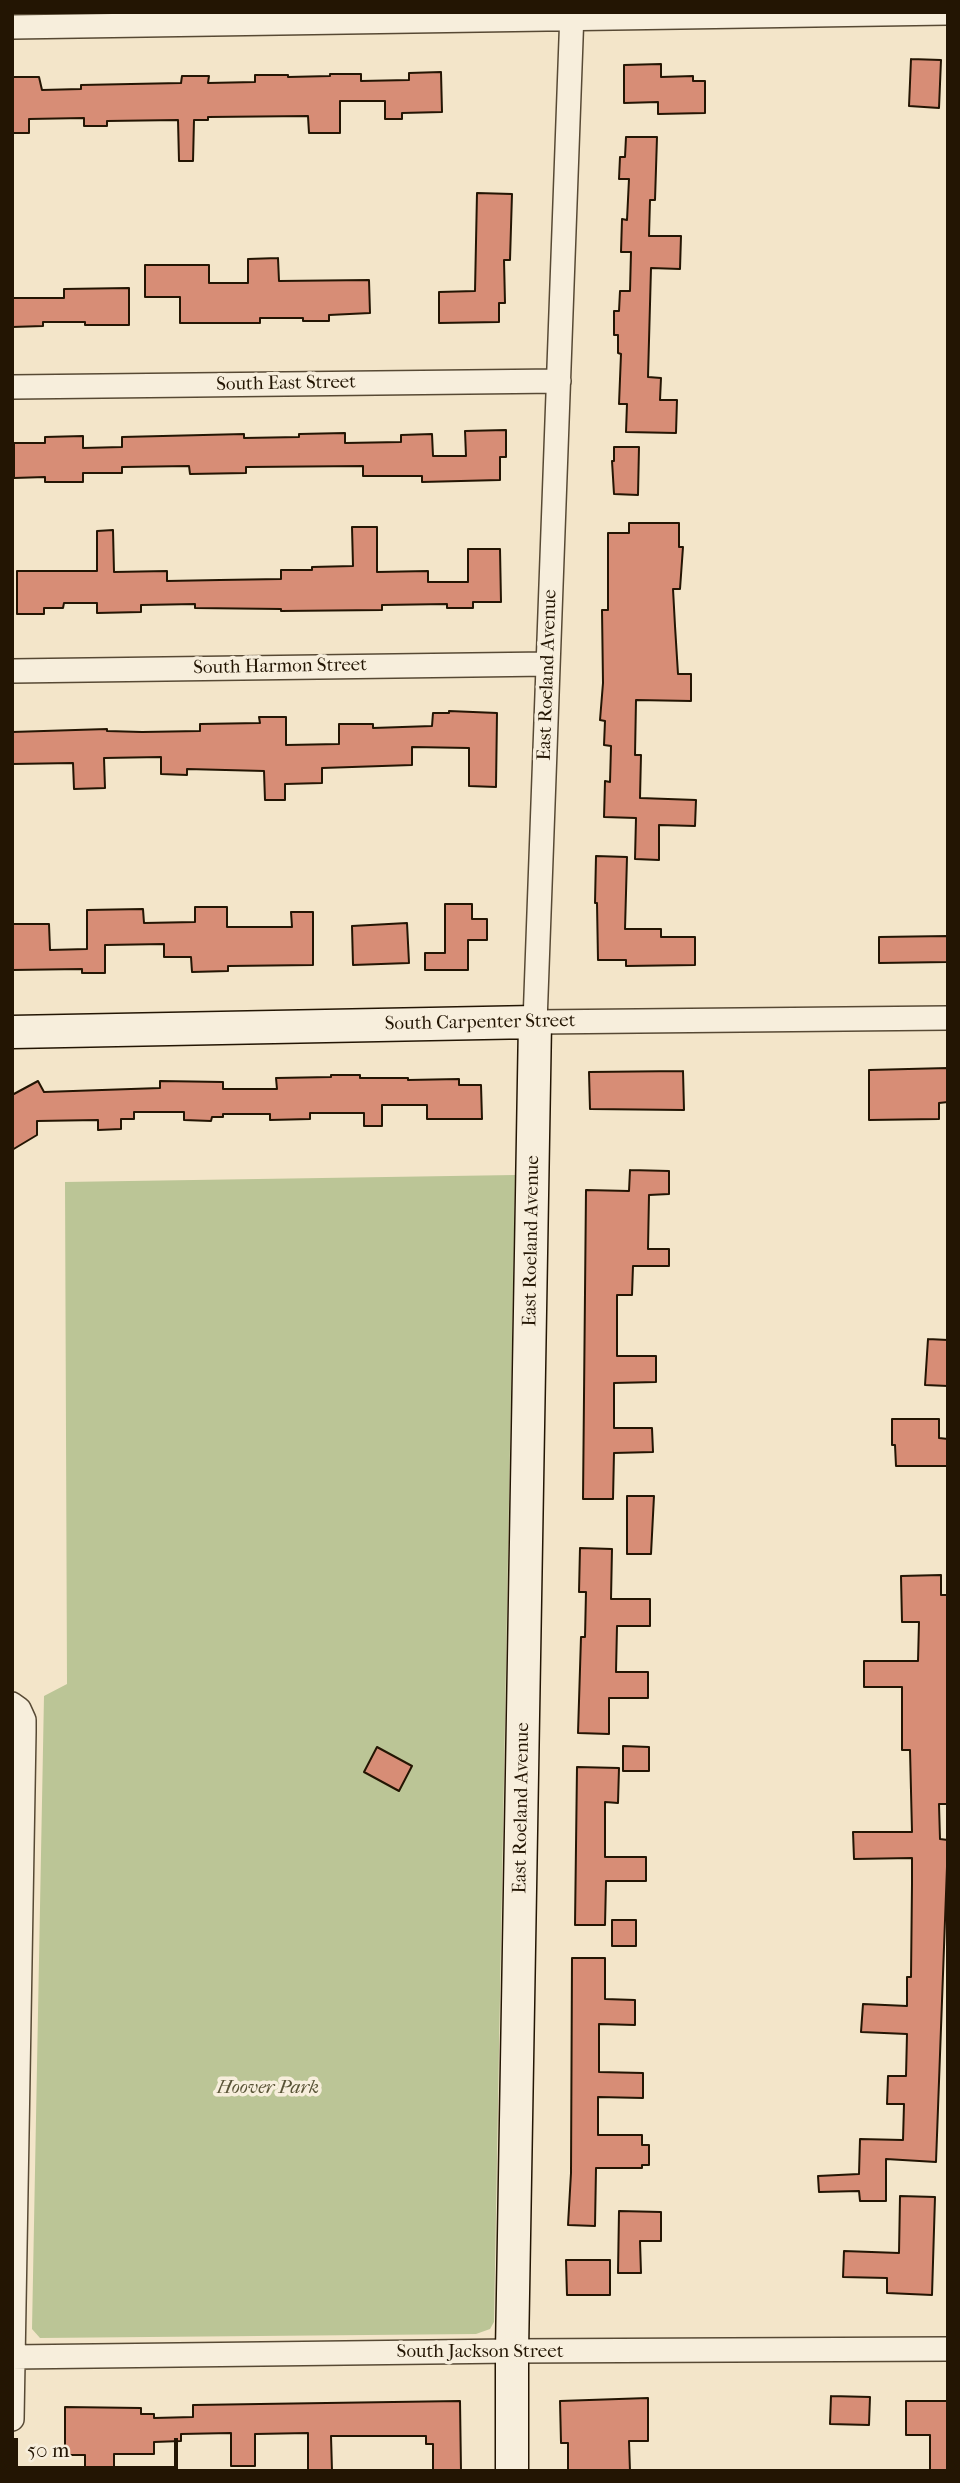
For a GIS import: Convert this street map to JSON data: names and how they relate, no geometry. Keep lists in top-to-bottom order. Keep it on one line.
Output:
{"streets":{"street":["South East Street","South Harmon Street","East Roeland Avenue","South Carpenter Street","South Jackson Street"]},"crossings":[["South East Street","East Roeland Avenue"],["South Harmon Street","East Roeland Avenue"],["East Roeland Avenue","South Carpenter Street"],["East Roeland Avenue","South Jackson Street"]],"parks":["Hoover Park"],"scale_bar":"50 m"}
